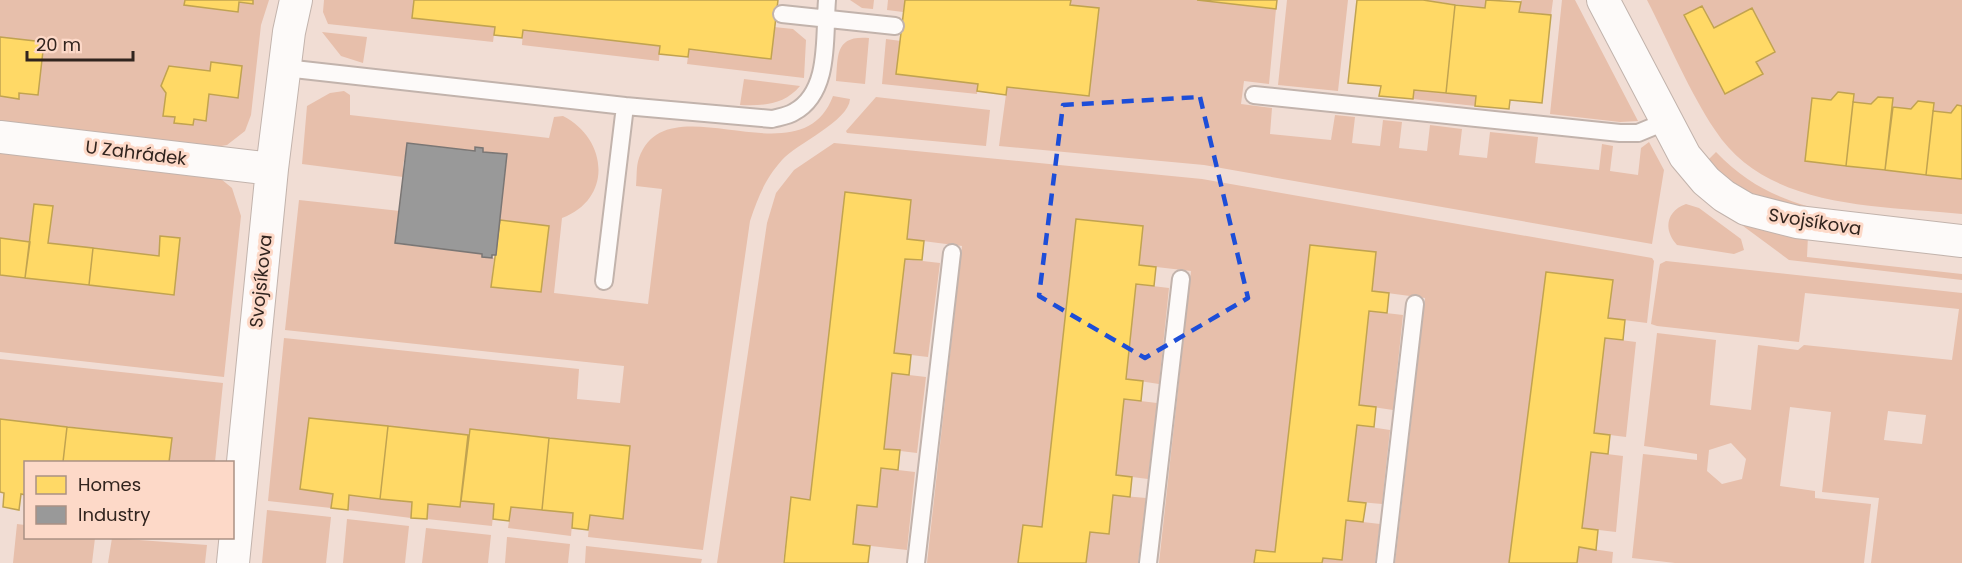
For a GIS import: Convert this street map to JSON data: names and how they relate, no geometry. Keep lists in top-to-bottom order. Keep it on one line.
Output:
{"streets":{"street":["U Zahrádek","Svojsíkova"]},"crossings":[["U Zahrádek","Svojsíkova"]],"legend":["Homes","Industry"],"scale_bar":"20 m"}
